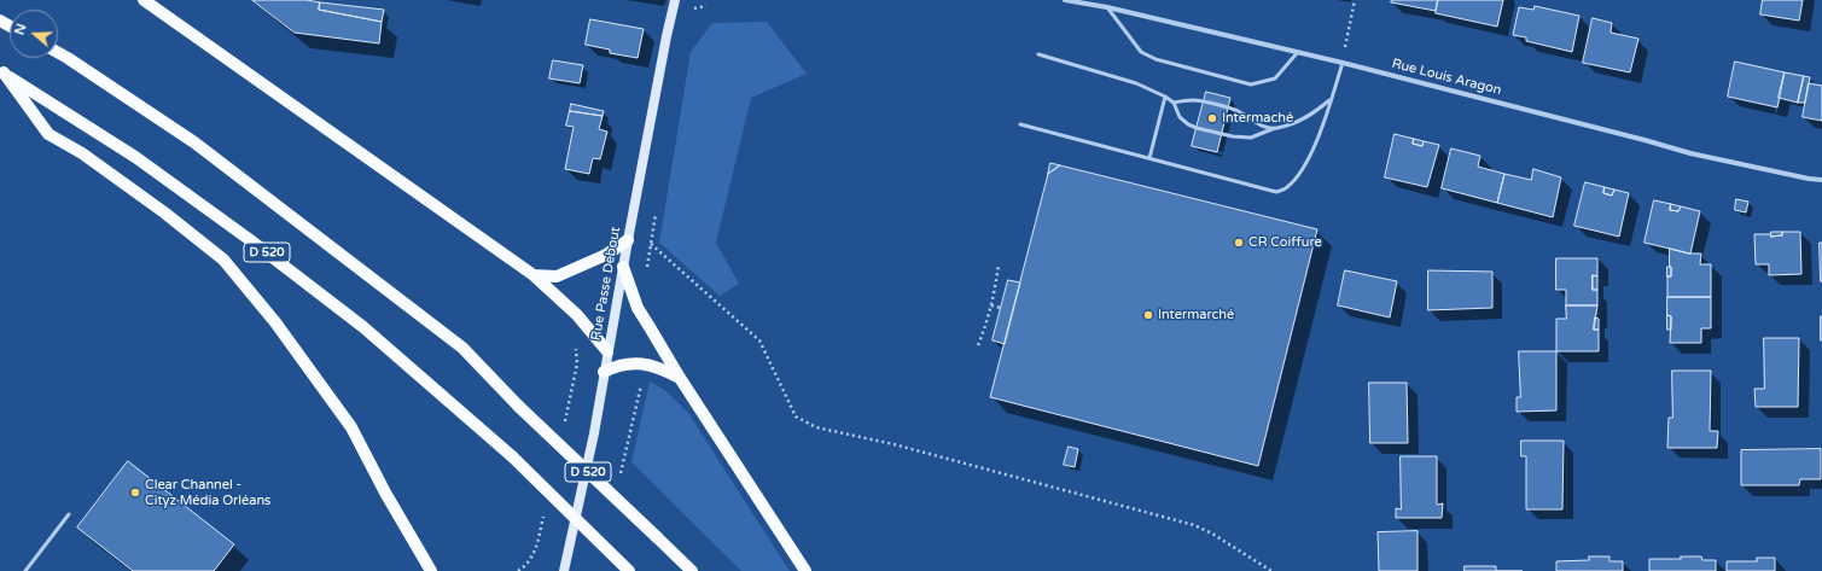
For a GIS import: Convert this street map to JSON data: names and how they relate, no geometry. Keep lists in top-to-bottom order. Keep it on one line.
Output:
{"streets":{"main road":["D 520","Rue Passe Debout"],"street":["Rue Louis Aragon"]},"places":["Intermaché","CR Coiffure","Intermarché","Clear Channel - Cityz Média Orléans"],"north":"left"}
